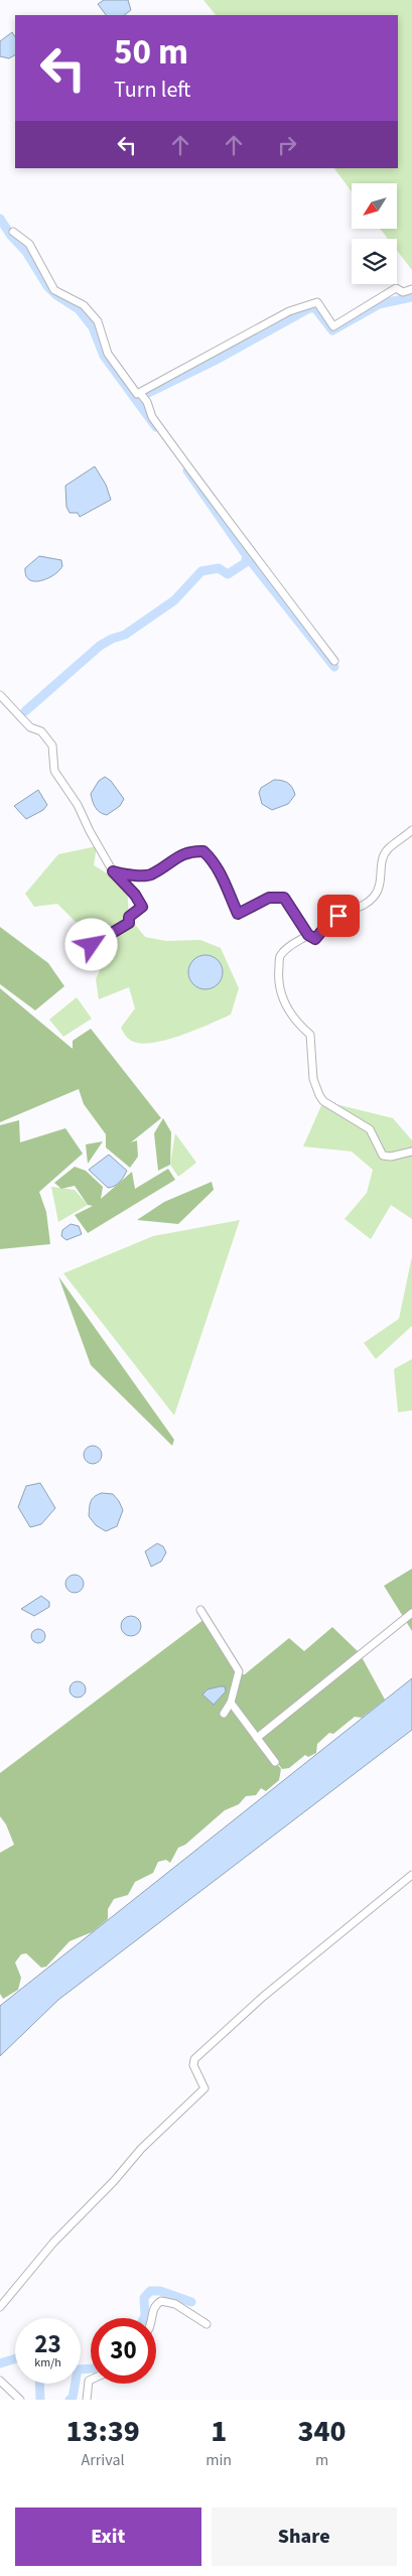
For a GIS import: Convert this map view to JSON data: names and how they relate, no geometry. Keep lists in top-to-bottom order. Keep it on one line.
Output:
{"north":"bottom left","page":{"turn":["50 m","Turn left"],"speed":"23 km/h","limit":"30","eta":["13:39","Arrival","1","min","340","m"],"buttons":["Exit","Share"]}}
